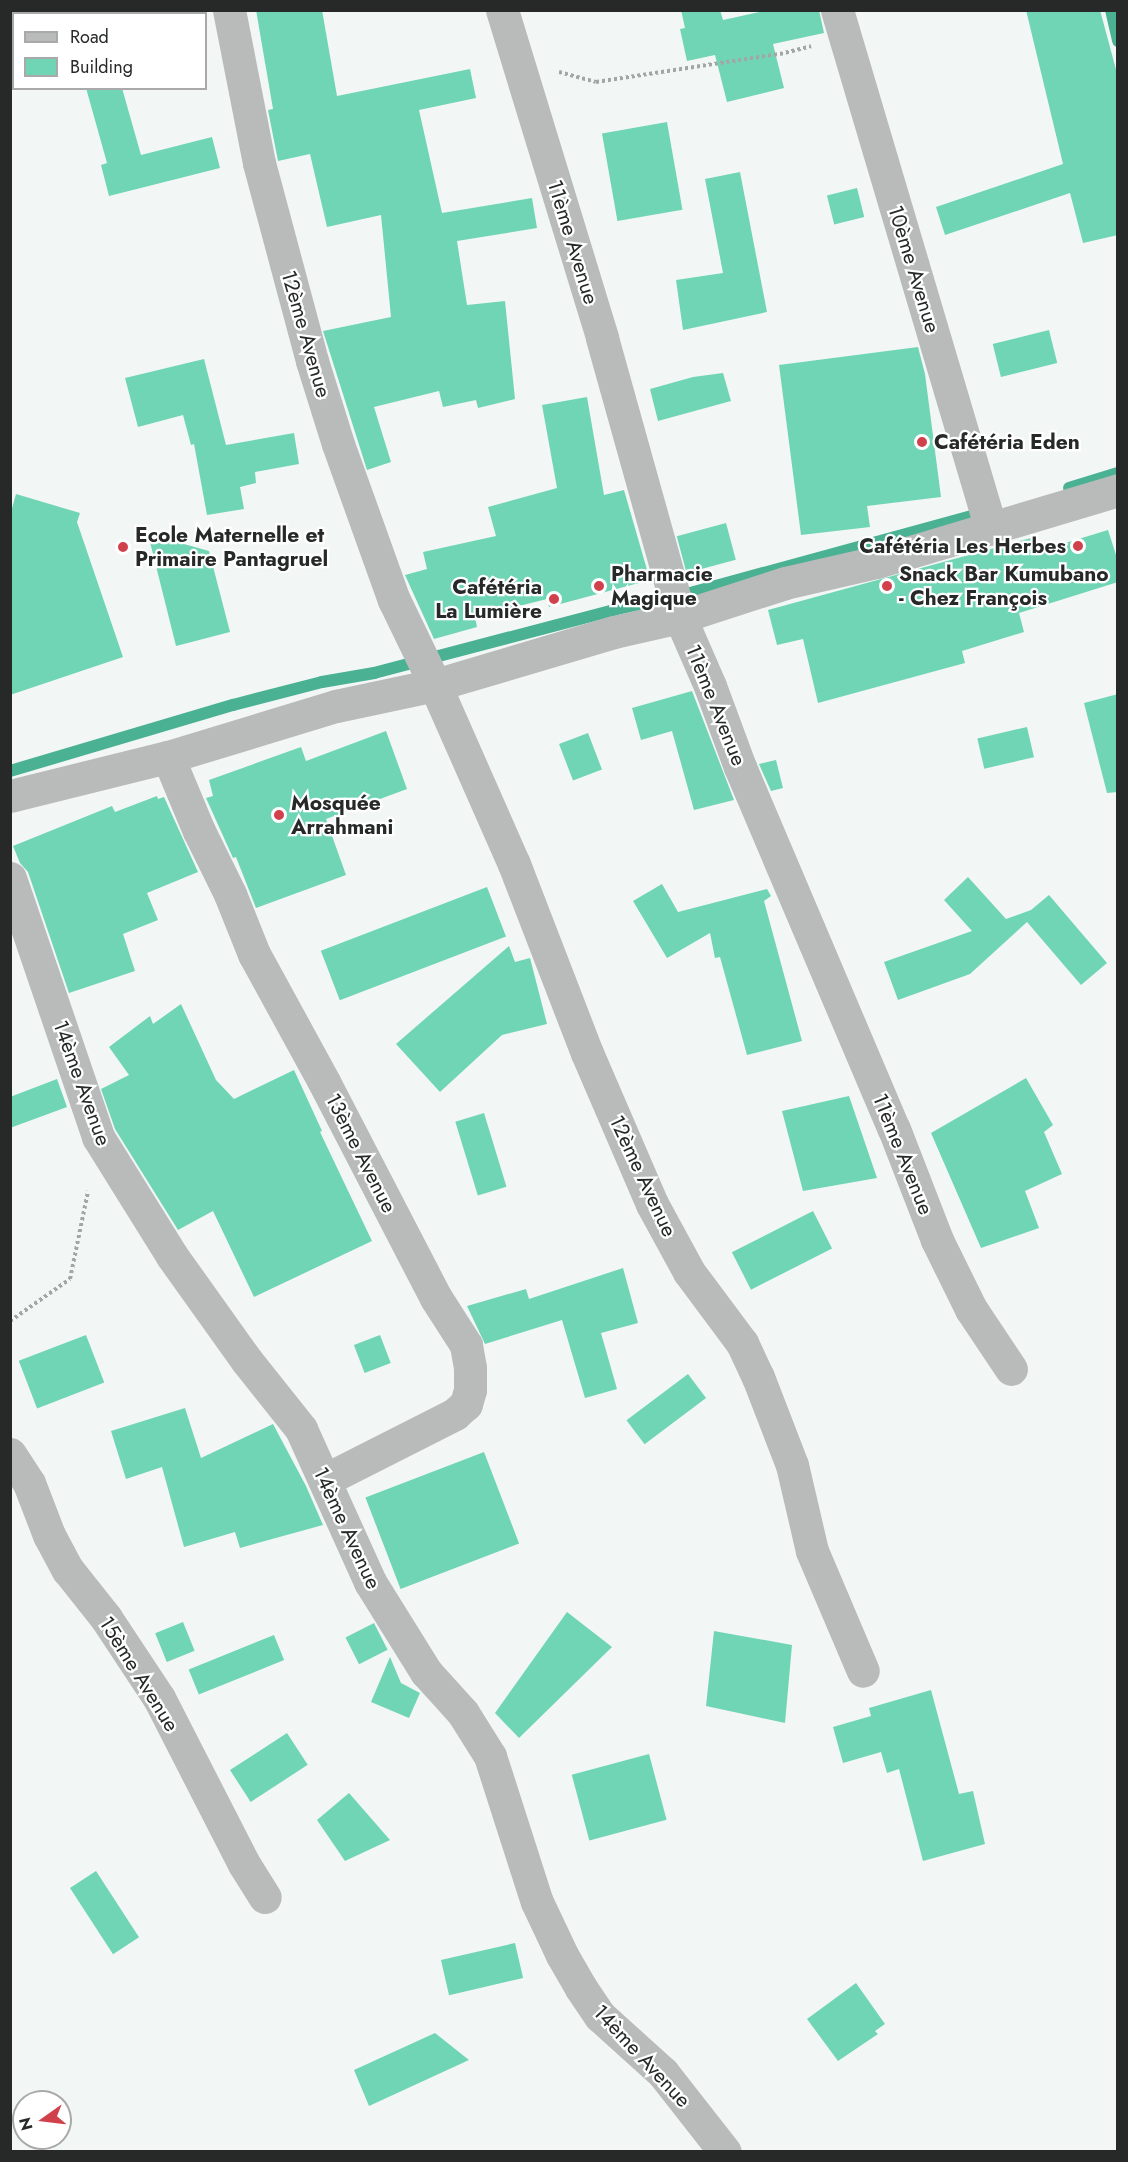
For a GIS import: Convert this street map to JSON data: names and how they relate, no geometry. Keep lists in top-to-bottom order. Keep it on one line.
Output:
{"streets":{"street":["11ème Avenue","10ème Avenue","12ème Avenue","14ème Avenue","13ème Avenue","15ème Avenue"]},"crossings":[["14ème Avenue","13ème Avenue"]],"places":["Cafétéria Eden","Cafétéria Les Herbes","Ecole Maternelle et Primaire Pantagruel","Pharmacie Magique","Snack Bar Kumubano - Chez François","Cafétéria La Lumière","Mosquée Arrahmani"],"legend":["Road","Building"],"north":"left"}
